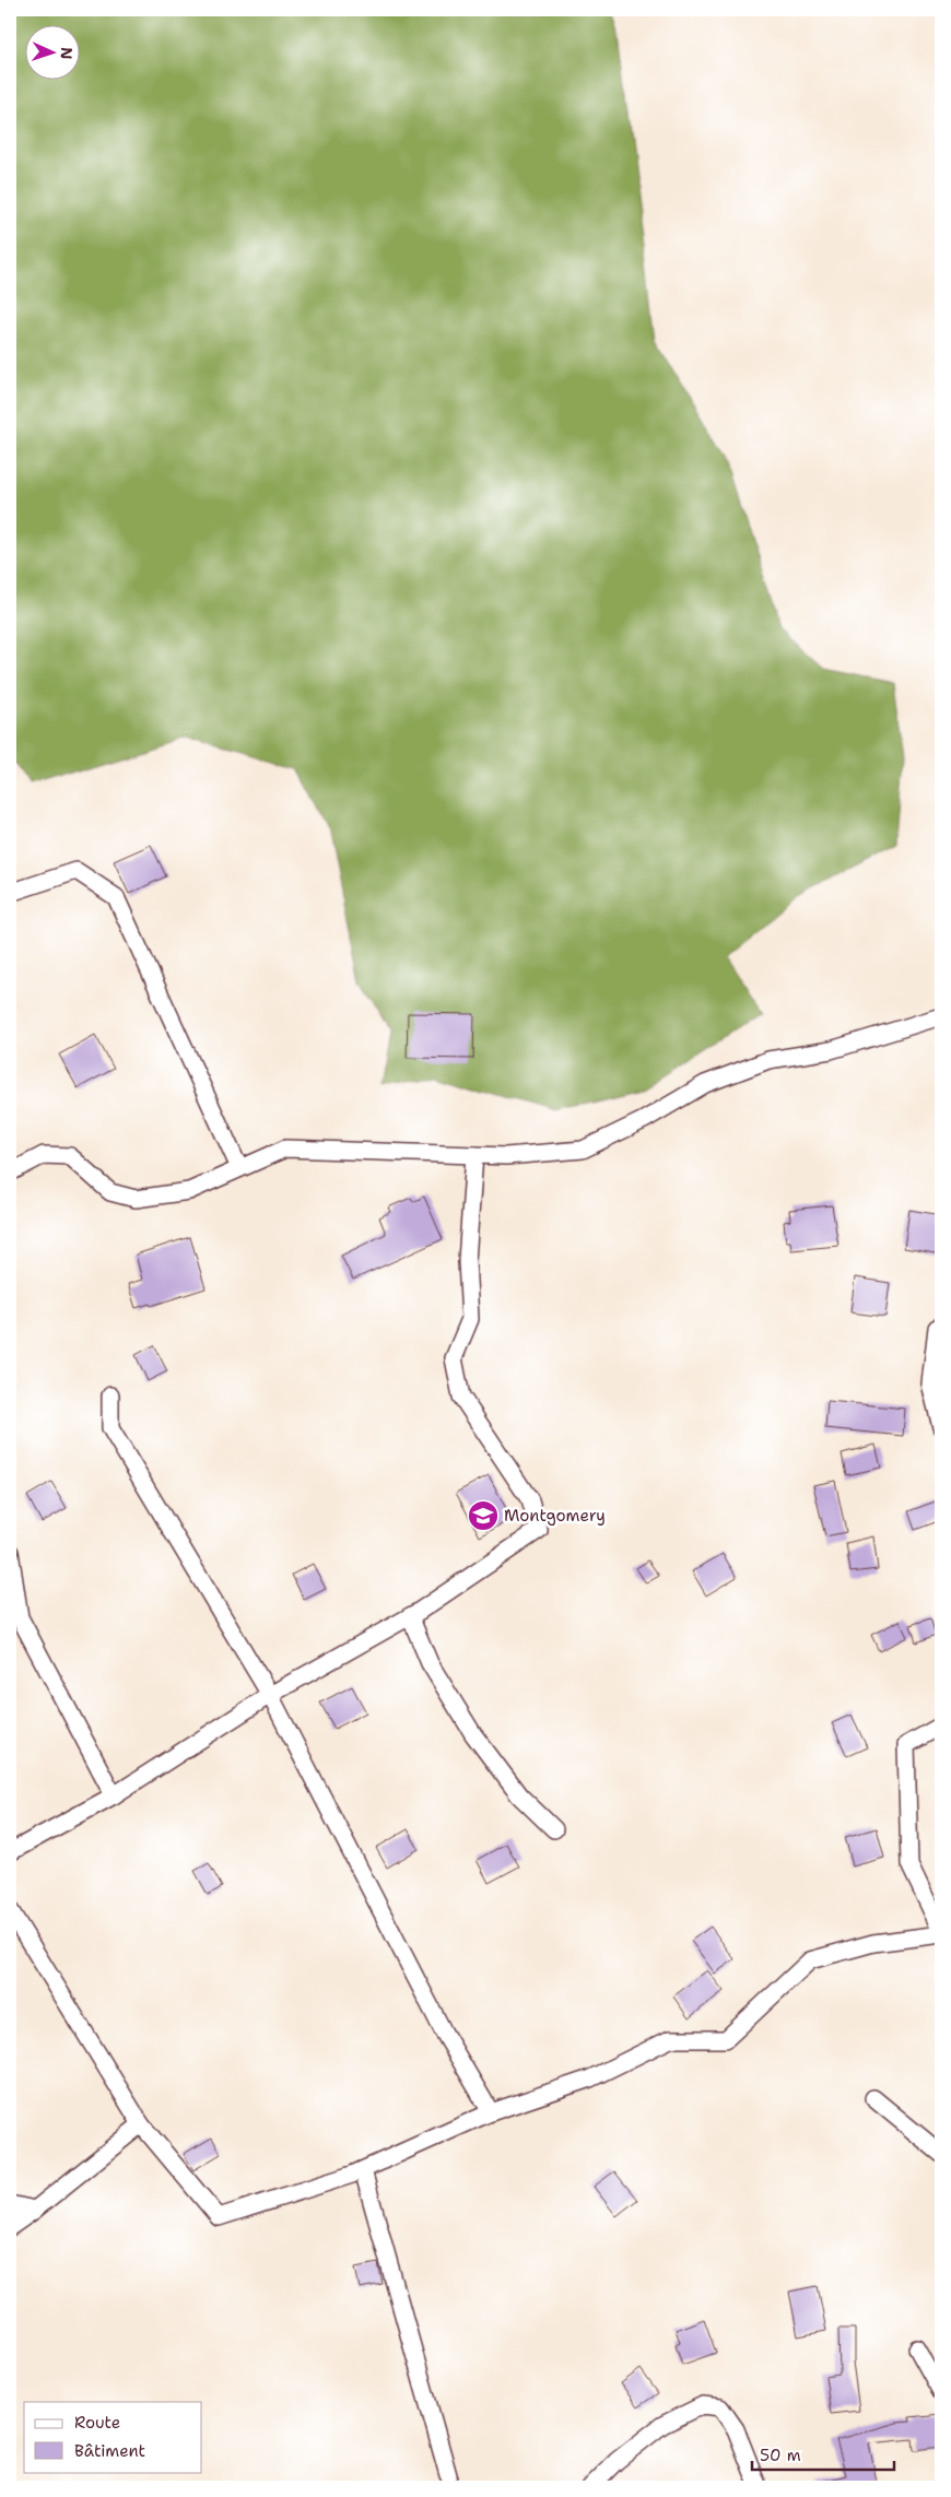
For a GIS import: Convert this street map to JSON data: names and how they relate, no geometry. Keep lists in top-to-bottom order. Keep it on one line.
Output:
{"places":{"school or university":["Montgomery"]},"legend":["Route","Bâtiment"],"scale_bar":"50 m","north":"right"}
